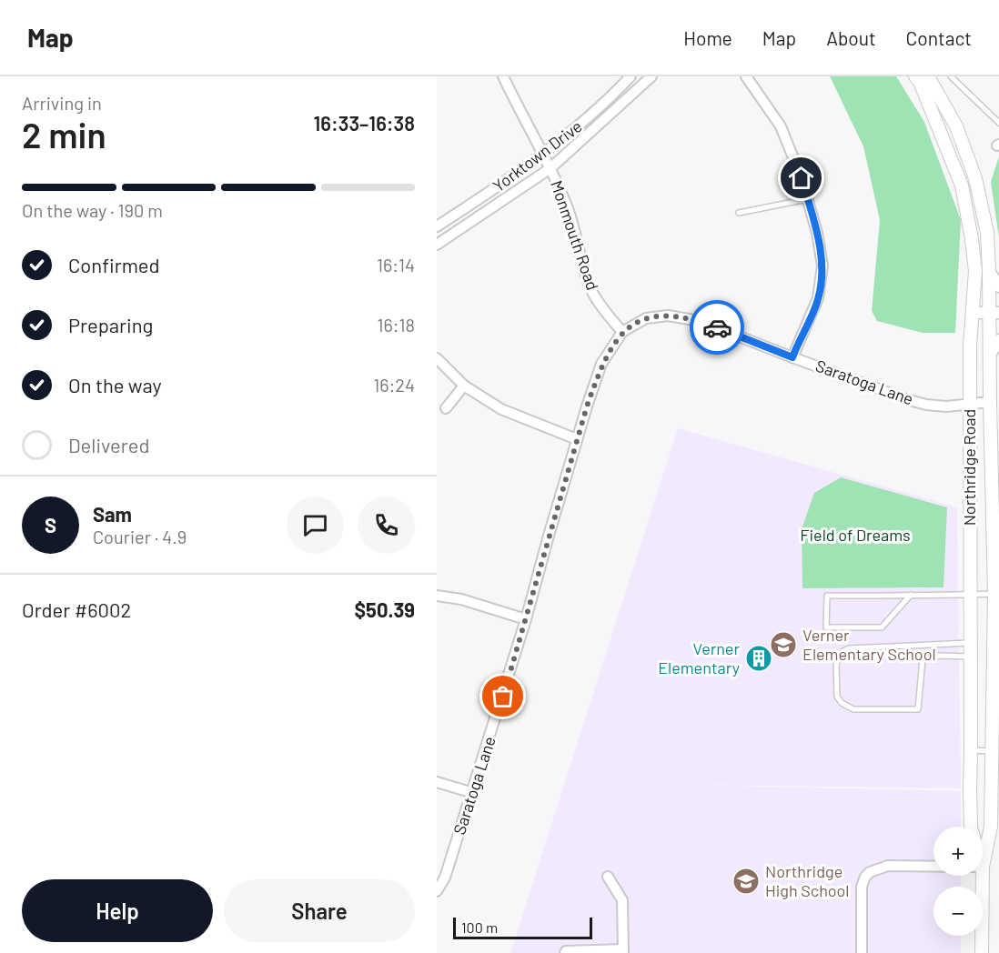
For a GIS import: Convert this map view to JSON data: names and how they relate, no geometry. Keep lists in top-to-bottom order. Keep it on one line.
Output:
{"streets":{"main road":["Northridge Road"],"street":["Yorktown Drive","Monmouth Road","Saratoga Lane"]},"crossings":[["Yorktown Drive","Monmouth Road"],["Monmouth Road","Saratoga Lane"],["Saratoga Lane","Northridge Road"]],"parks":["Field of Dreams"],"places":{"school or university":["Verner Elementary School","Northridge High School"],"building":["Verner Elementary"]},"scale_bar":"100 m","page":{"header":"Map","nav":["Home","Map","About","Contact"],"heading":["2 min","Arriving in","16:33–16:38"],"panel":["Sam","Courier · 4.9","Order #6002","$50.39"],"bar":"On the way · 190 m","list":[["Confirmed","16:14"],["Preparing","16:18"],["On the way","16:24"],"Delivered"],"round":"S","map_buttons":["+","−"],"buttons":["Help","Share"],"scale":"100 m"}}
